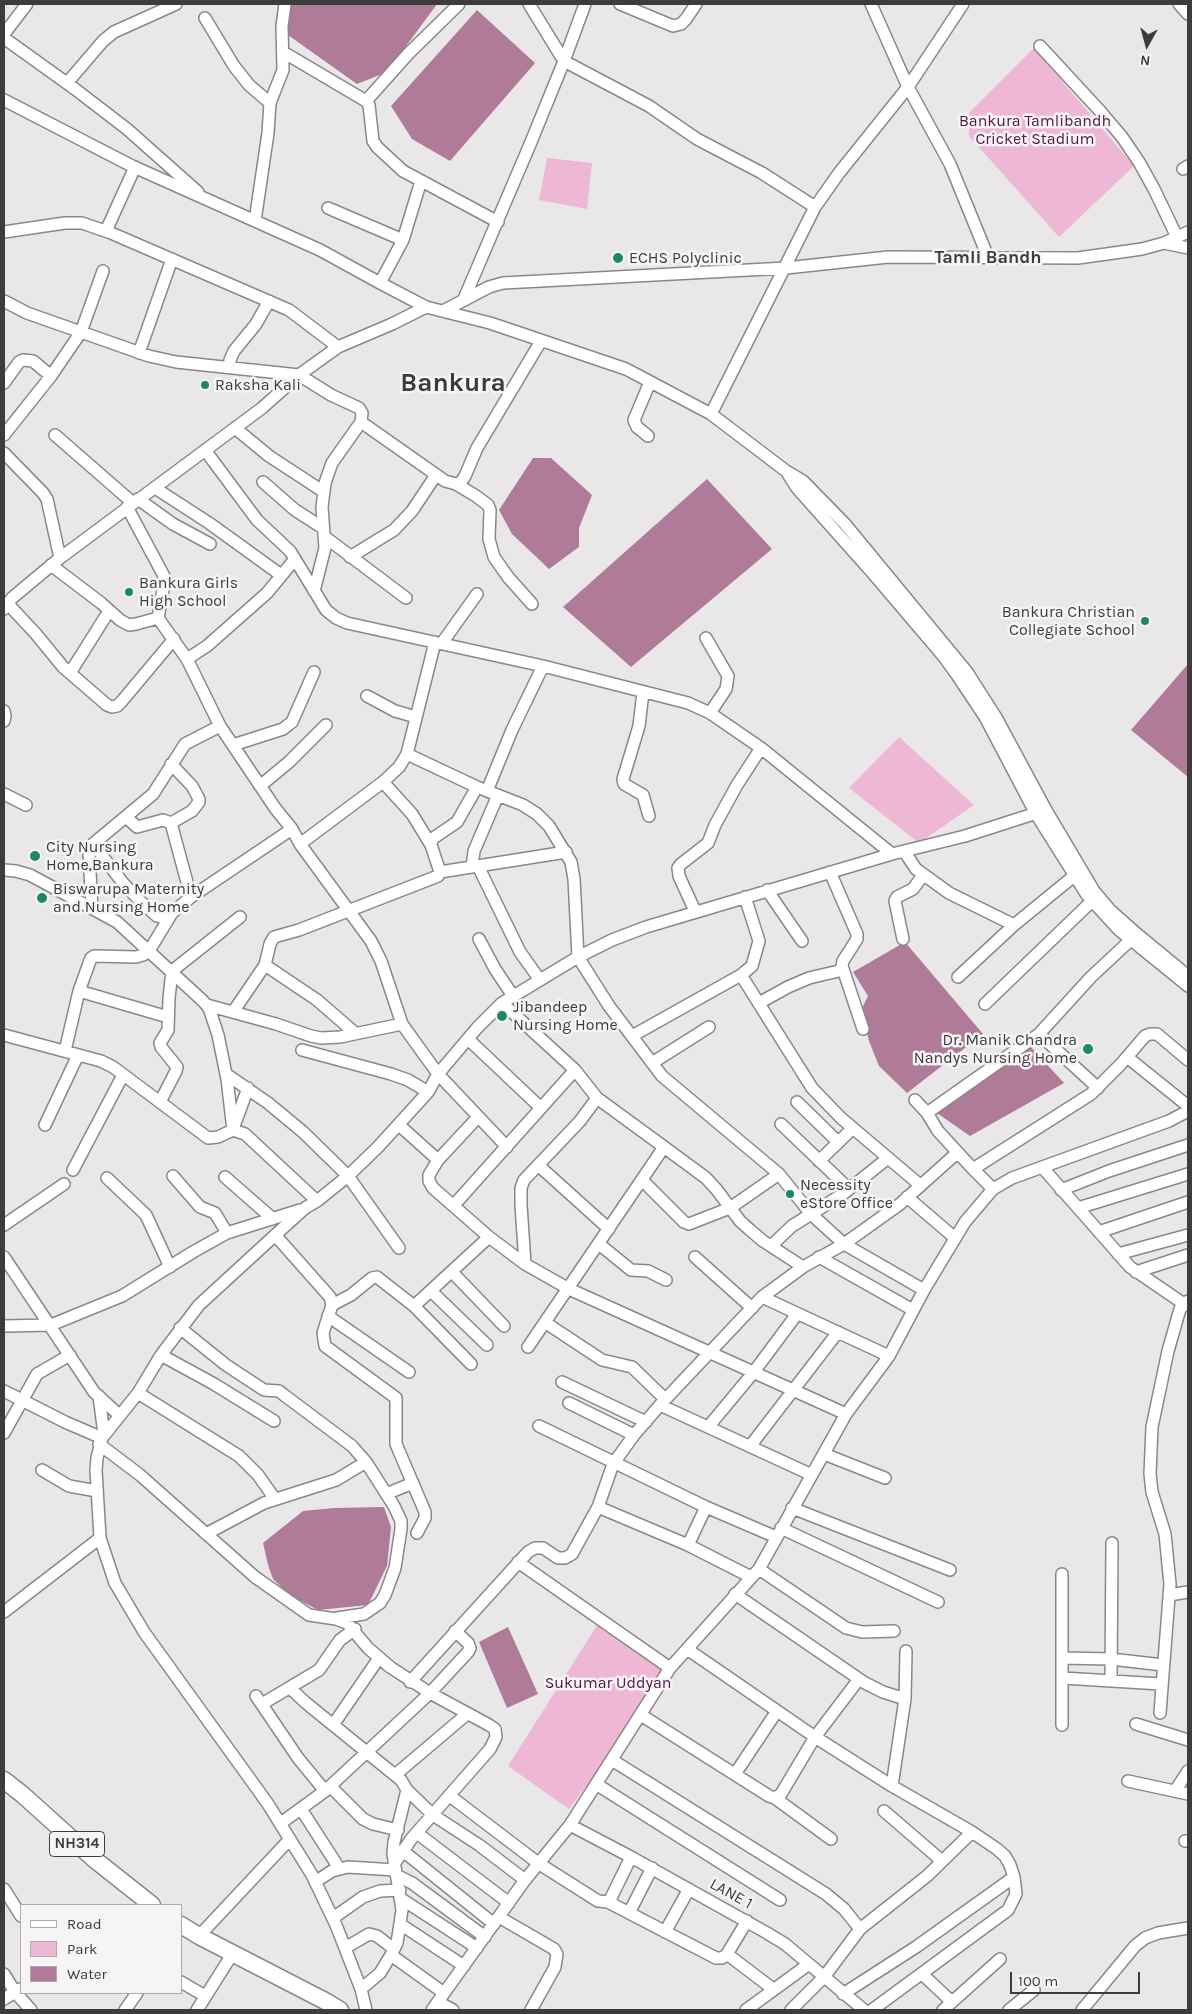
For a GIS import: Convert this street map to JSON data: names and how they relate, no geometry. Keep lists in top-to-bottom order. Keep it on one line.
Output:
{"streets":{"highway":["NH314"],"street":["LANE 1"]},"districts":["Tamli Bandh","Bankura"],"parks":["Bankura Tamlibandh Cricket Stadium","Sukumar Uddyan"],"places":["ECHS Polyclinic","Raksha Kali","Bankura Girls High School","Bankura Christian Collegiate School","City Nursing Home,Bankura","Biswarupa Maternity and Nursing Home","Jibandeep Nursing Home","Dr. Manik Chandra Nandys Nursing Home","Necessity eStore Office"],"legend":["Road","Park","Water"],"scale_bar":"100 m","north":"bottom"}
